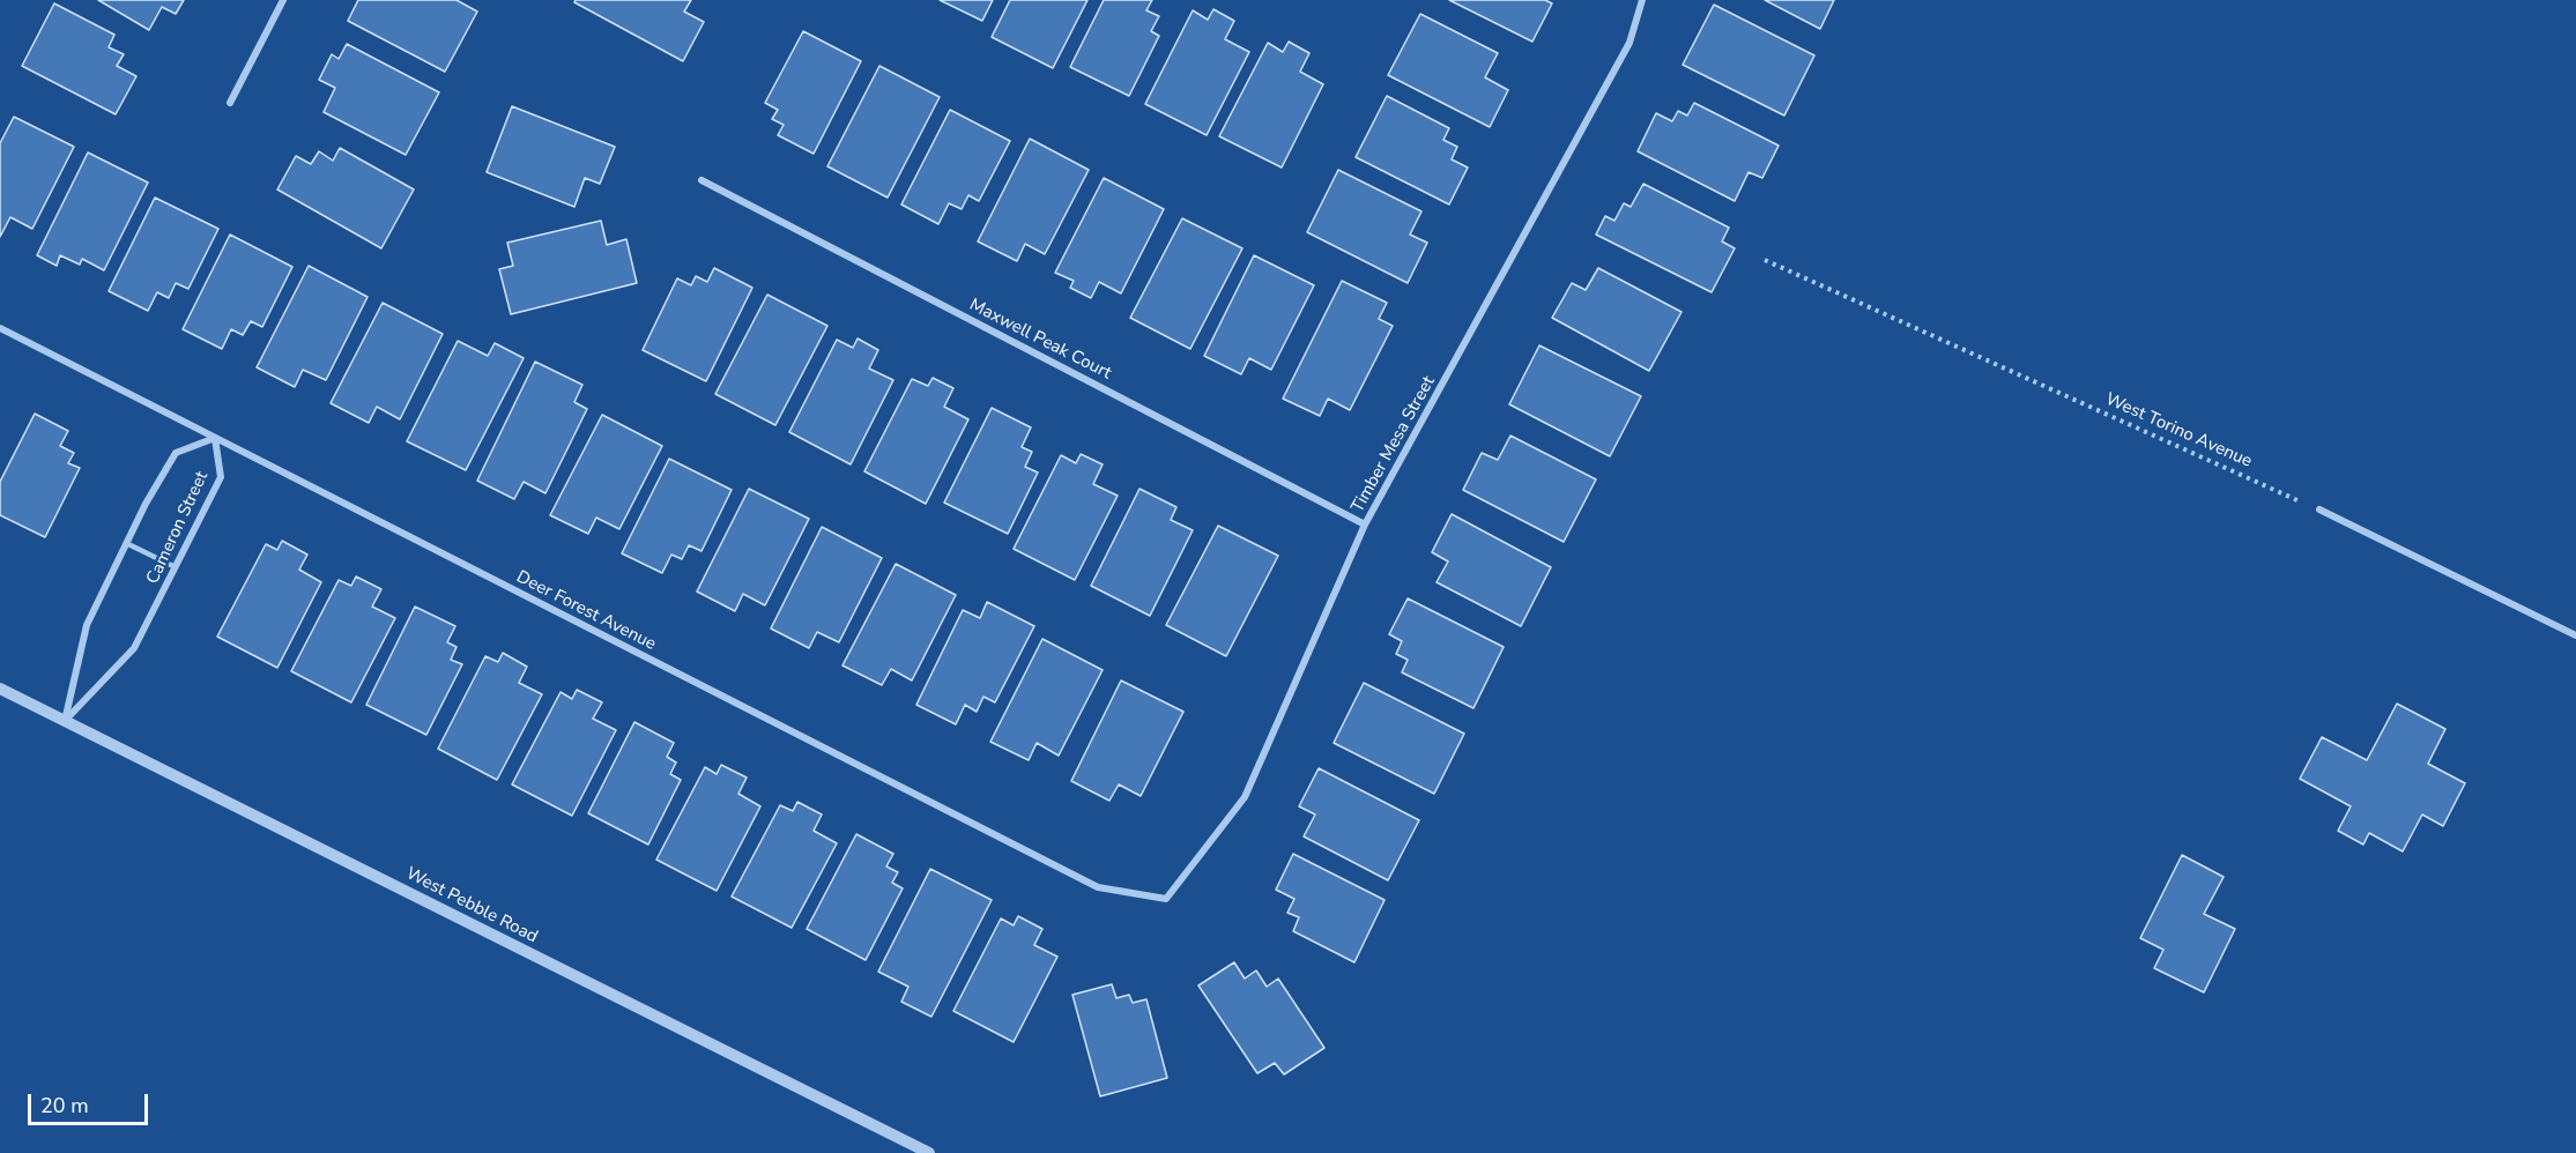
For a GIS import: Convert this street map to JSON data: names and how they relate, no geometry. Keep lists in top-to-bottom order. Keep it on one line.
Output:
{"streets":{"street":["Maxwell Peak Court","Timber Mesa Street","Cameron Street","Deer Forest Avenue","West Pebble Road"],"path":["West Torino Avenue"]},"crossings":[["Maxwell Peak Court","Timber Mesa Street"],["Timber Mesa Street","Deer Forest Avenue"],["Cameron Street","Deer Forest Avenue"],["Cameron Street","West Pebble Road"]],"scale_bar":"20 m"}
